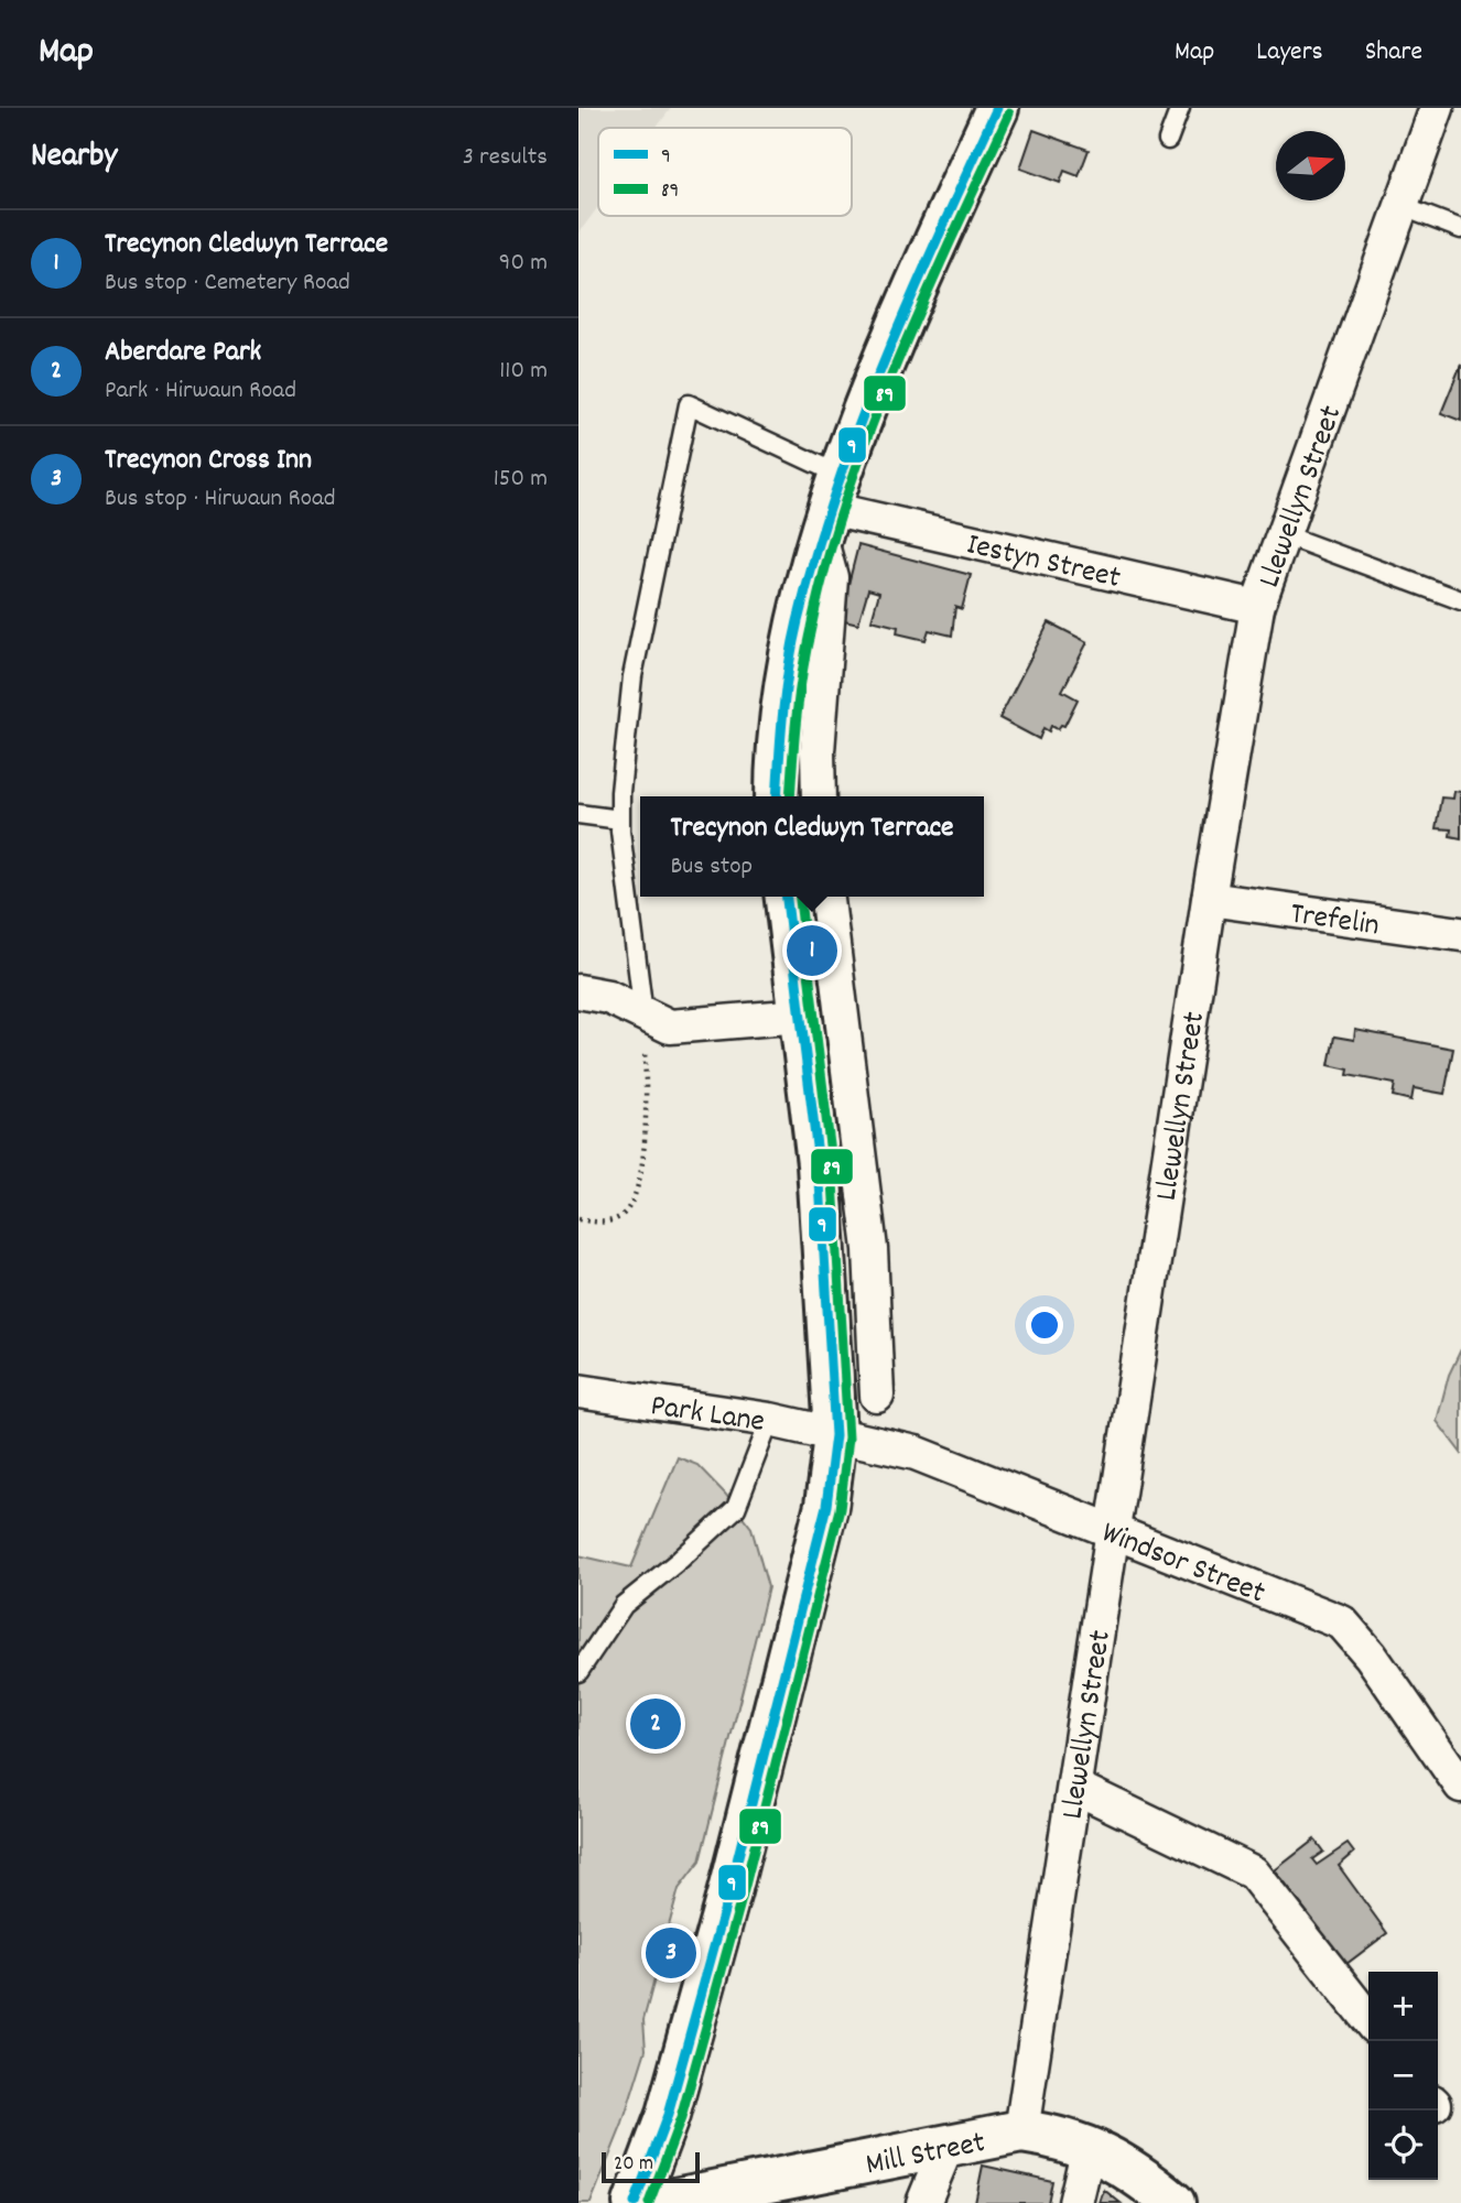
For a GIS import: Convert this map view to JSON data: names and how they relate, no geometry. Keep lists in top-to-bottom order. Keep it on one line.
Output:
{"streets":{"main road":["Mill Street"],"street":["Llewellyn Street","Iestyn Street","Trefelin","Park Lane","Windsor Street"]},"crossings":[["Llewellyn Street","Iestyn Street"],["Llewellyn Street","Trefelin"],["Llewellyn Street","Windsor Street"],["Llewellyn Street","Mill Street"],["Park Lane","Windsor Street"]],"lines":["transit line 9","transit line 89"],"legend":["9","89"],"scale_bar":"20 m","north":"right","page":{"header":"Map","nav":["Map","Layers","Share"],"heading":["Nearby","3 results"],"list":[{"mark":"1","name":"Trecynon Cledwyn Terrace","note":"Bus stop · Cemetery Road","value":"90 m"},{"mark":"2","name":"Aberdare Park","note":"Park · Hirwaun Road","value":"110 m"},{"mark":"3","name":"Trecynon Cross Inn","note":"Bus stop · Hirwaun Road","value":"150 m"}],"popup":["Trecynon Cledwyn Terrace","Bus stop"],"pins":["1","2","3"],"map_buttons":["+","−"],"scale":"20 m"}}
